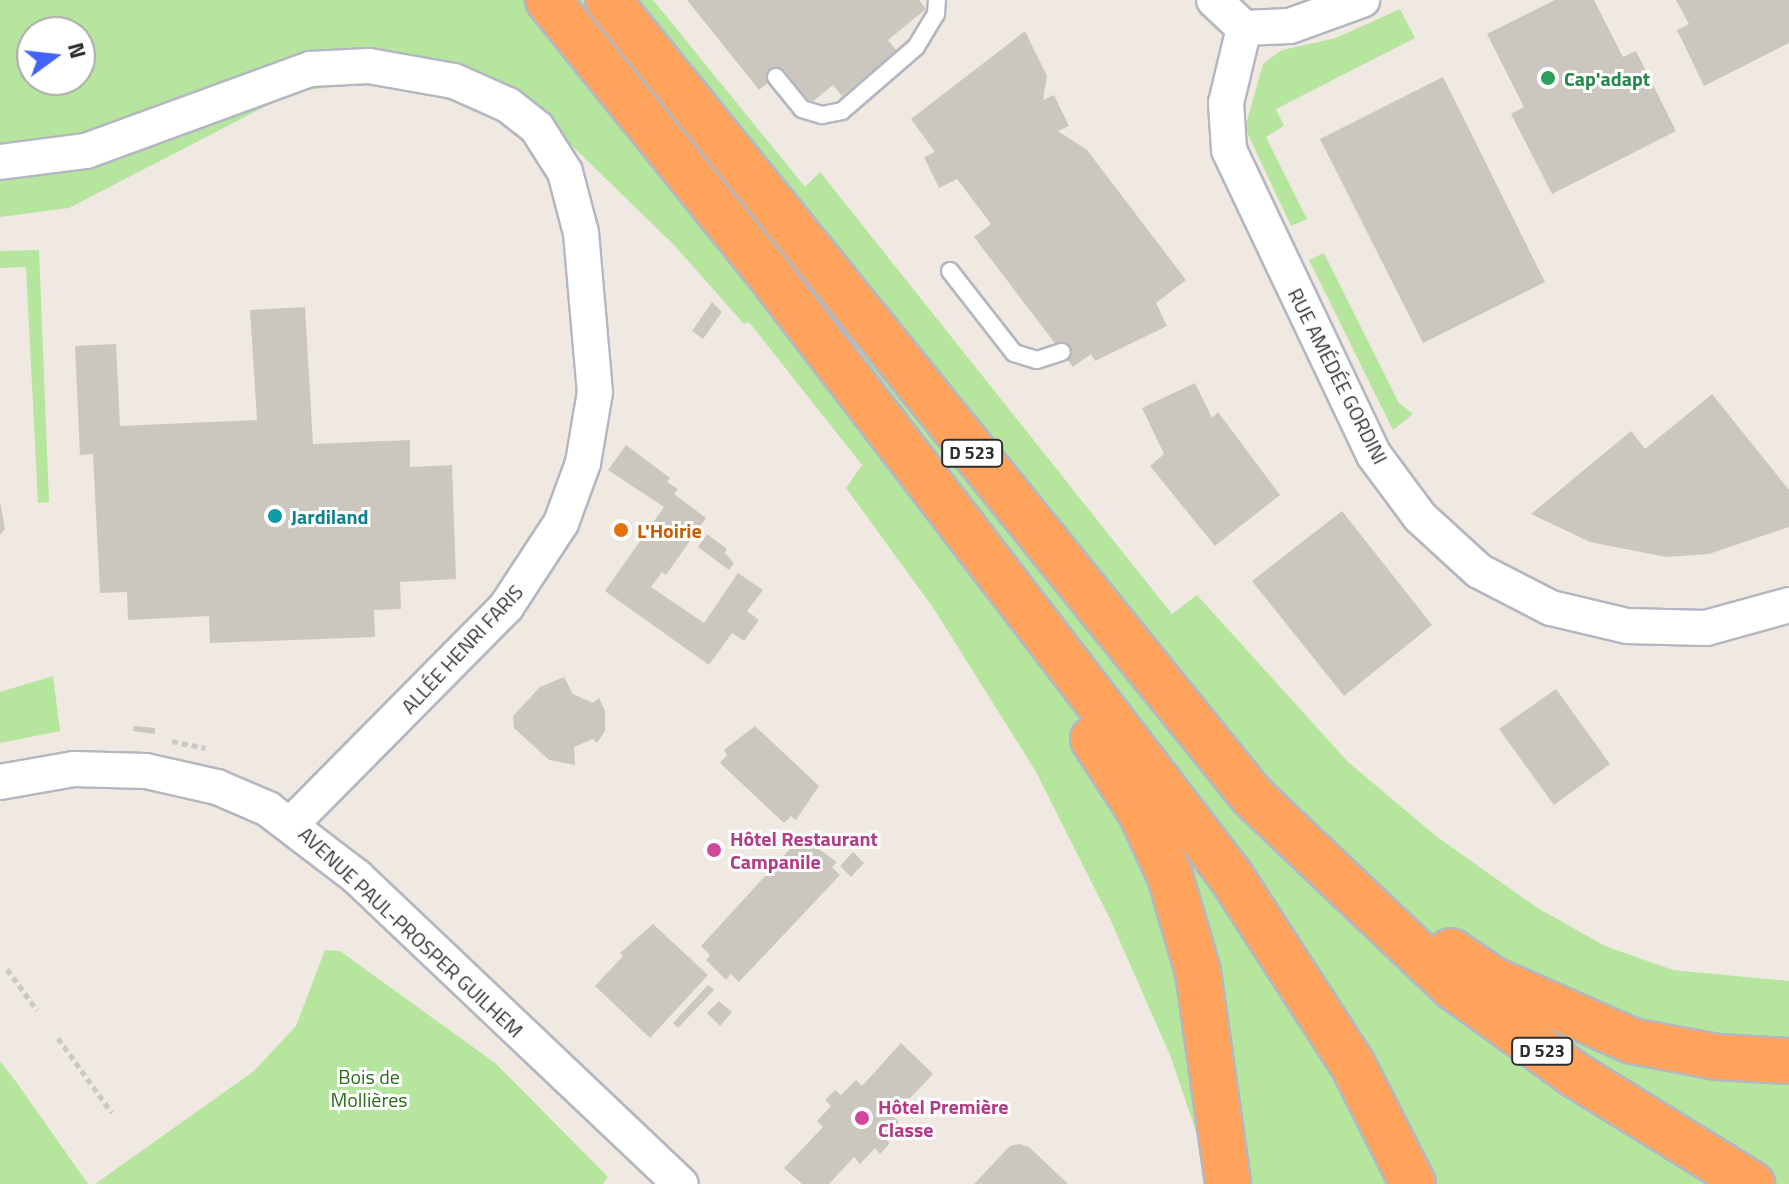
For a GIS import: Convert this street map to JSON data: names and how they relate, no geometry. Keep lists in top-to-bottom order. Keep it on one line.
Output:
{"streets":{"highway":["D 523"],"street":["RUE AMÉDÉE GORDINI","ALLÉE HENRI FARIS","AVENUE PAUL-PROSPER GUILHEM"]},"crossings":[["ALLÉE HENRI FARIS","AVENUE PAUL-PROSPER GUILHEM"]],"parks":["Bois de Mollières"],"places":["Cap'adapt","Jardiland","L'Hoirie","Hôtel Restaurant Campanile","Hôtel Première Classe"],"north":"right"}
